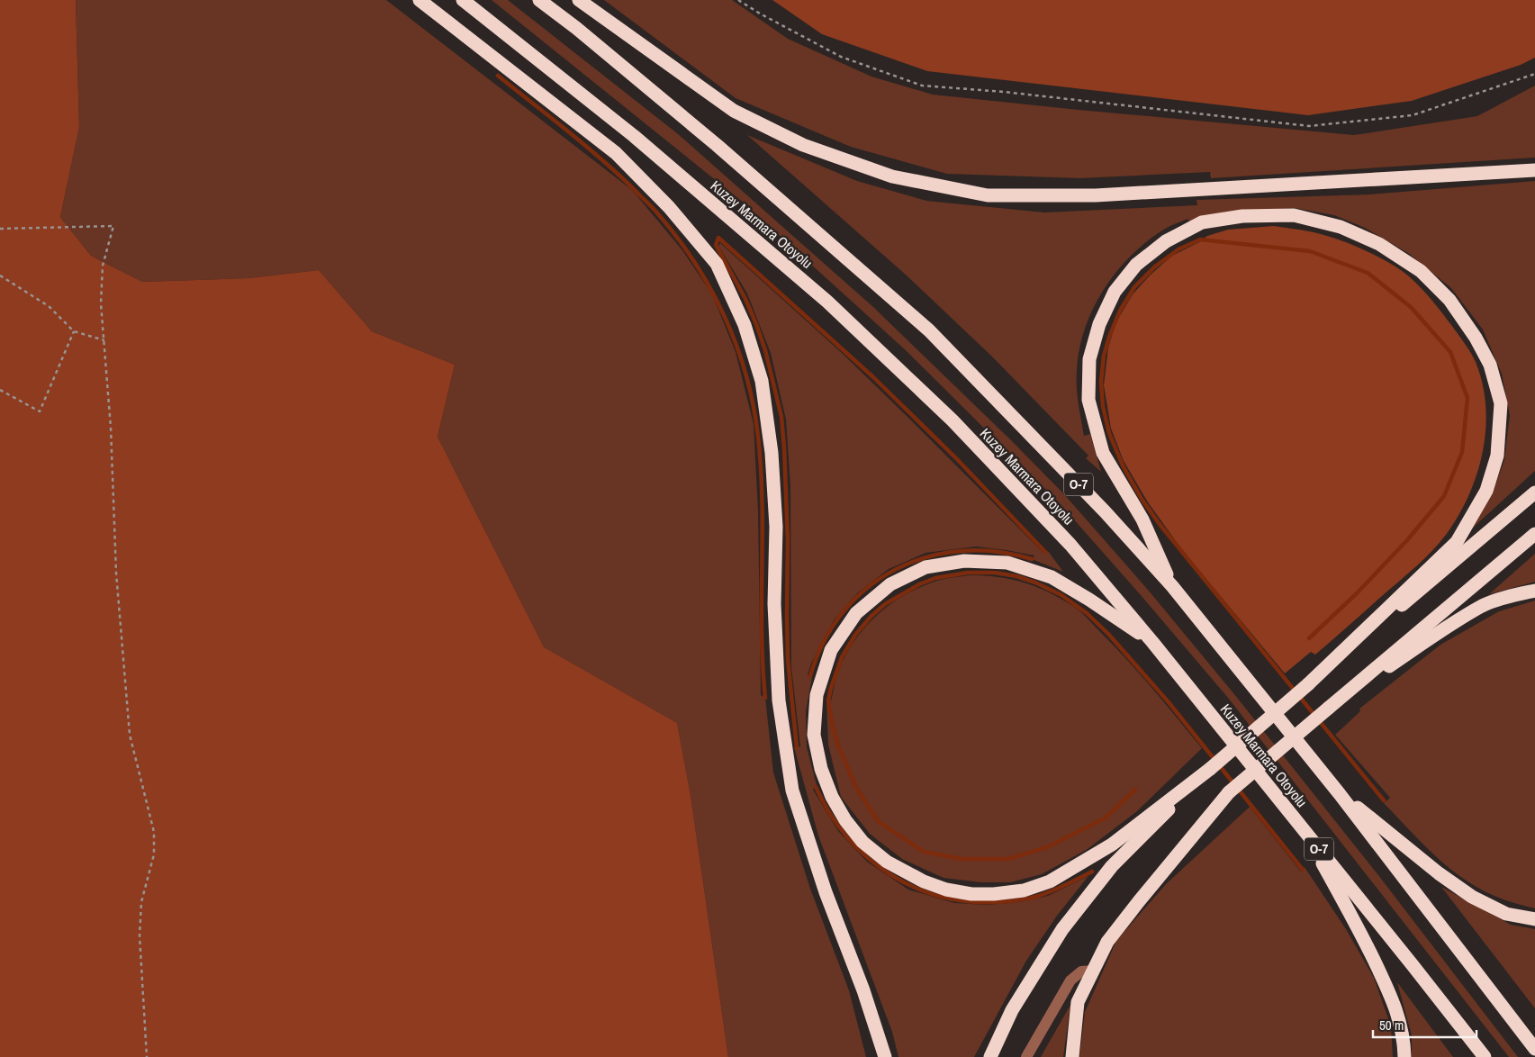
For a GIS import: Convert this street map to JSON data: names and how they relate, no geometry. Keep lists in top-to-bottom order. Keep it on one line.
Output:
{"streets":{"highway":["Kuzey Marmara Otoyolu","O-7"]},"scale_bar":"50 m"}
